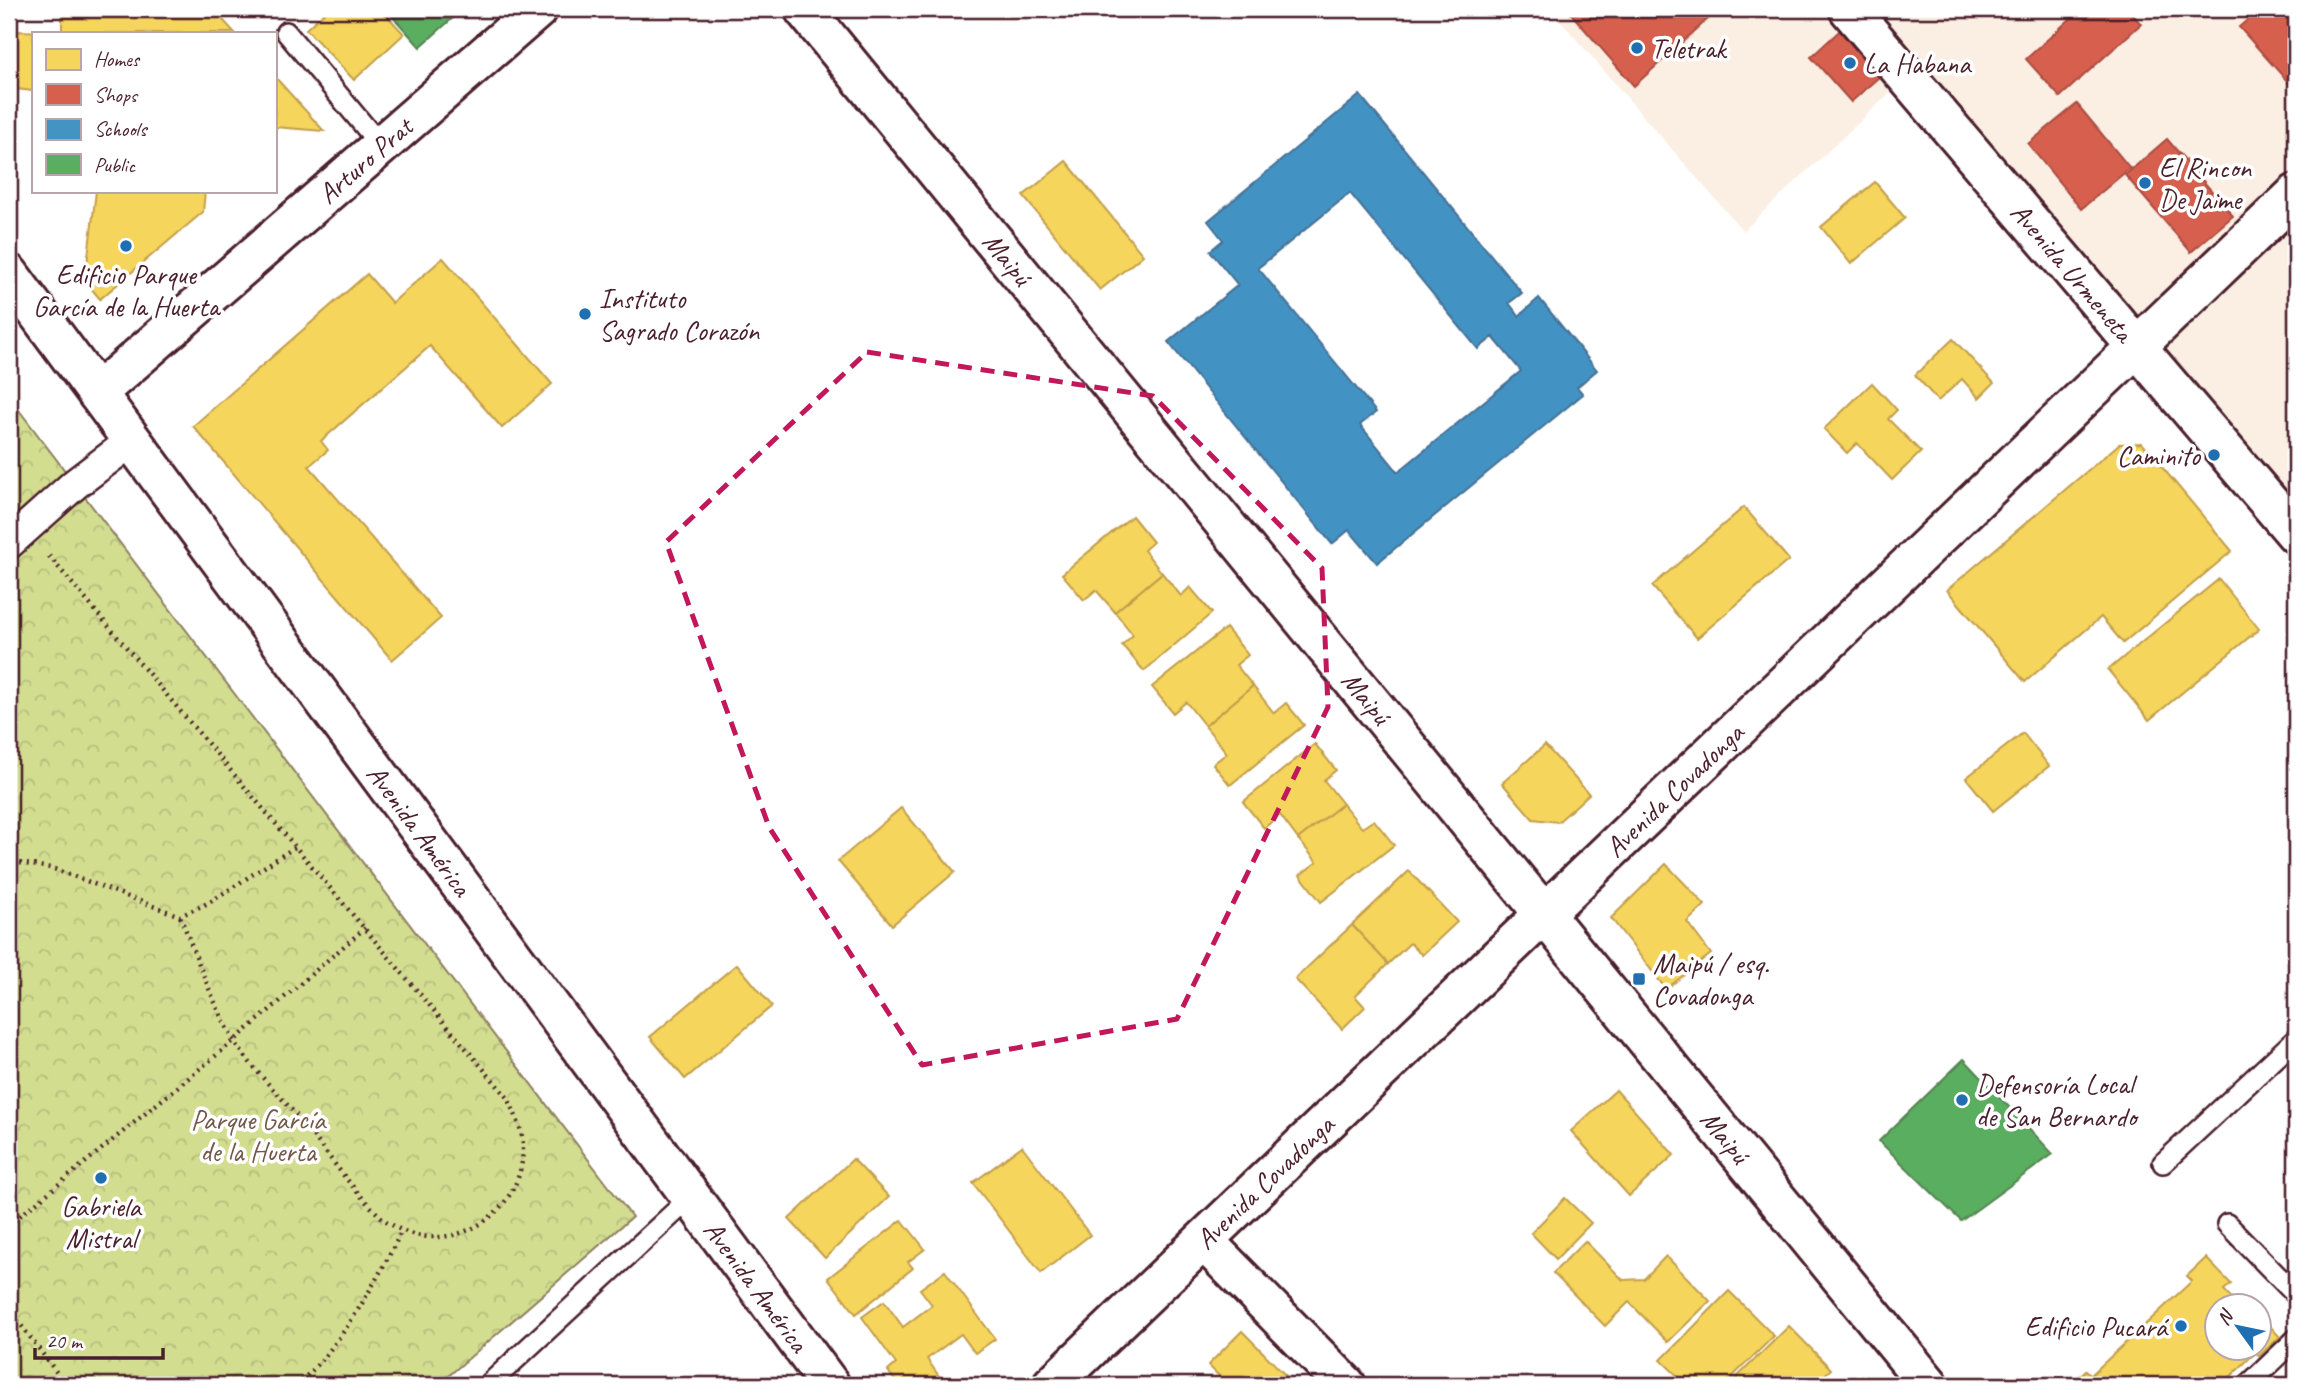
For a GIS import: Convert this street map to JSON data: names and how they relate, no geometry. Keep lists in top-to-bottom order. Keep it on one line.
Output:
{"streets":{"street":["Arturo Prat","Maipú","Avenida Urmeneta","Avenida Covadonga","Avenida América"]},"crossings":[["Arturo Prat","Avenida América"],["Maipú","Avenida Covadonga"],["Avenida Urmeneta","Avenida Covadonga"]],"parks":["Parque García de la Huerta"],"places":{"other":["Teletrak","La Habana","El Rincon De Jaime","Edificio Parque García de la Huerta","Instituto Sagrado Corazón","Caminito","Defensoría Local de San Bernardo","Gabriela Mistral","Edificio Pucará"],"transit":["Maipú / esq. Covadonga"]},"legend":["Homes","Shops","Schools","Public"],"scale_bar":"20 m","north":"top left"}
